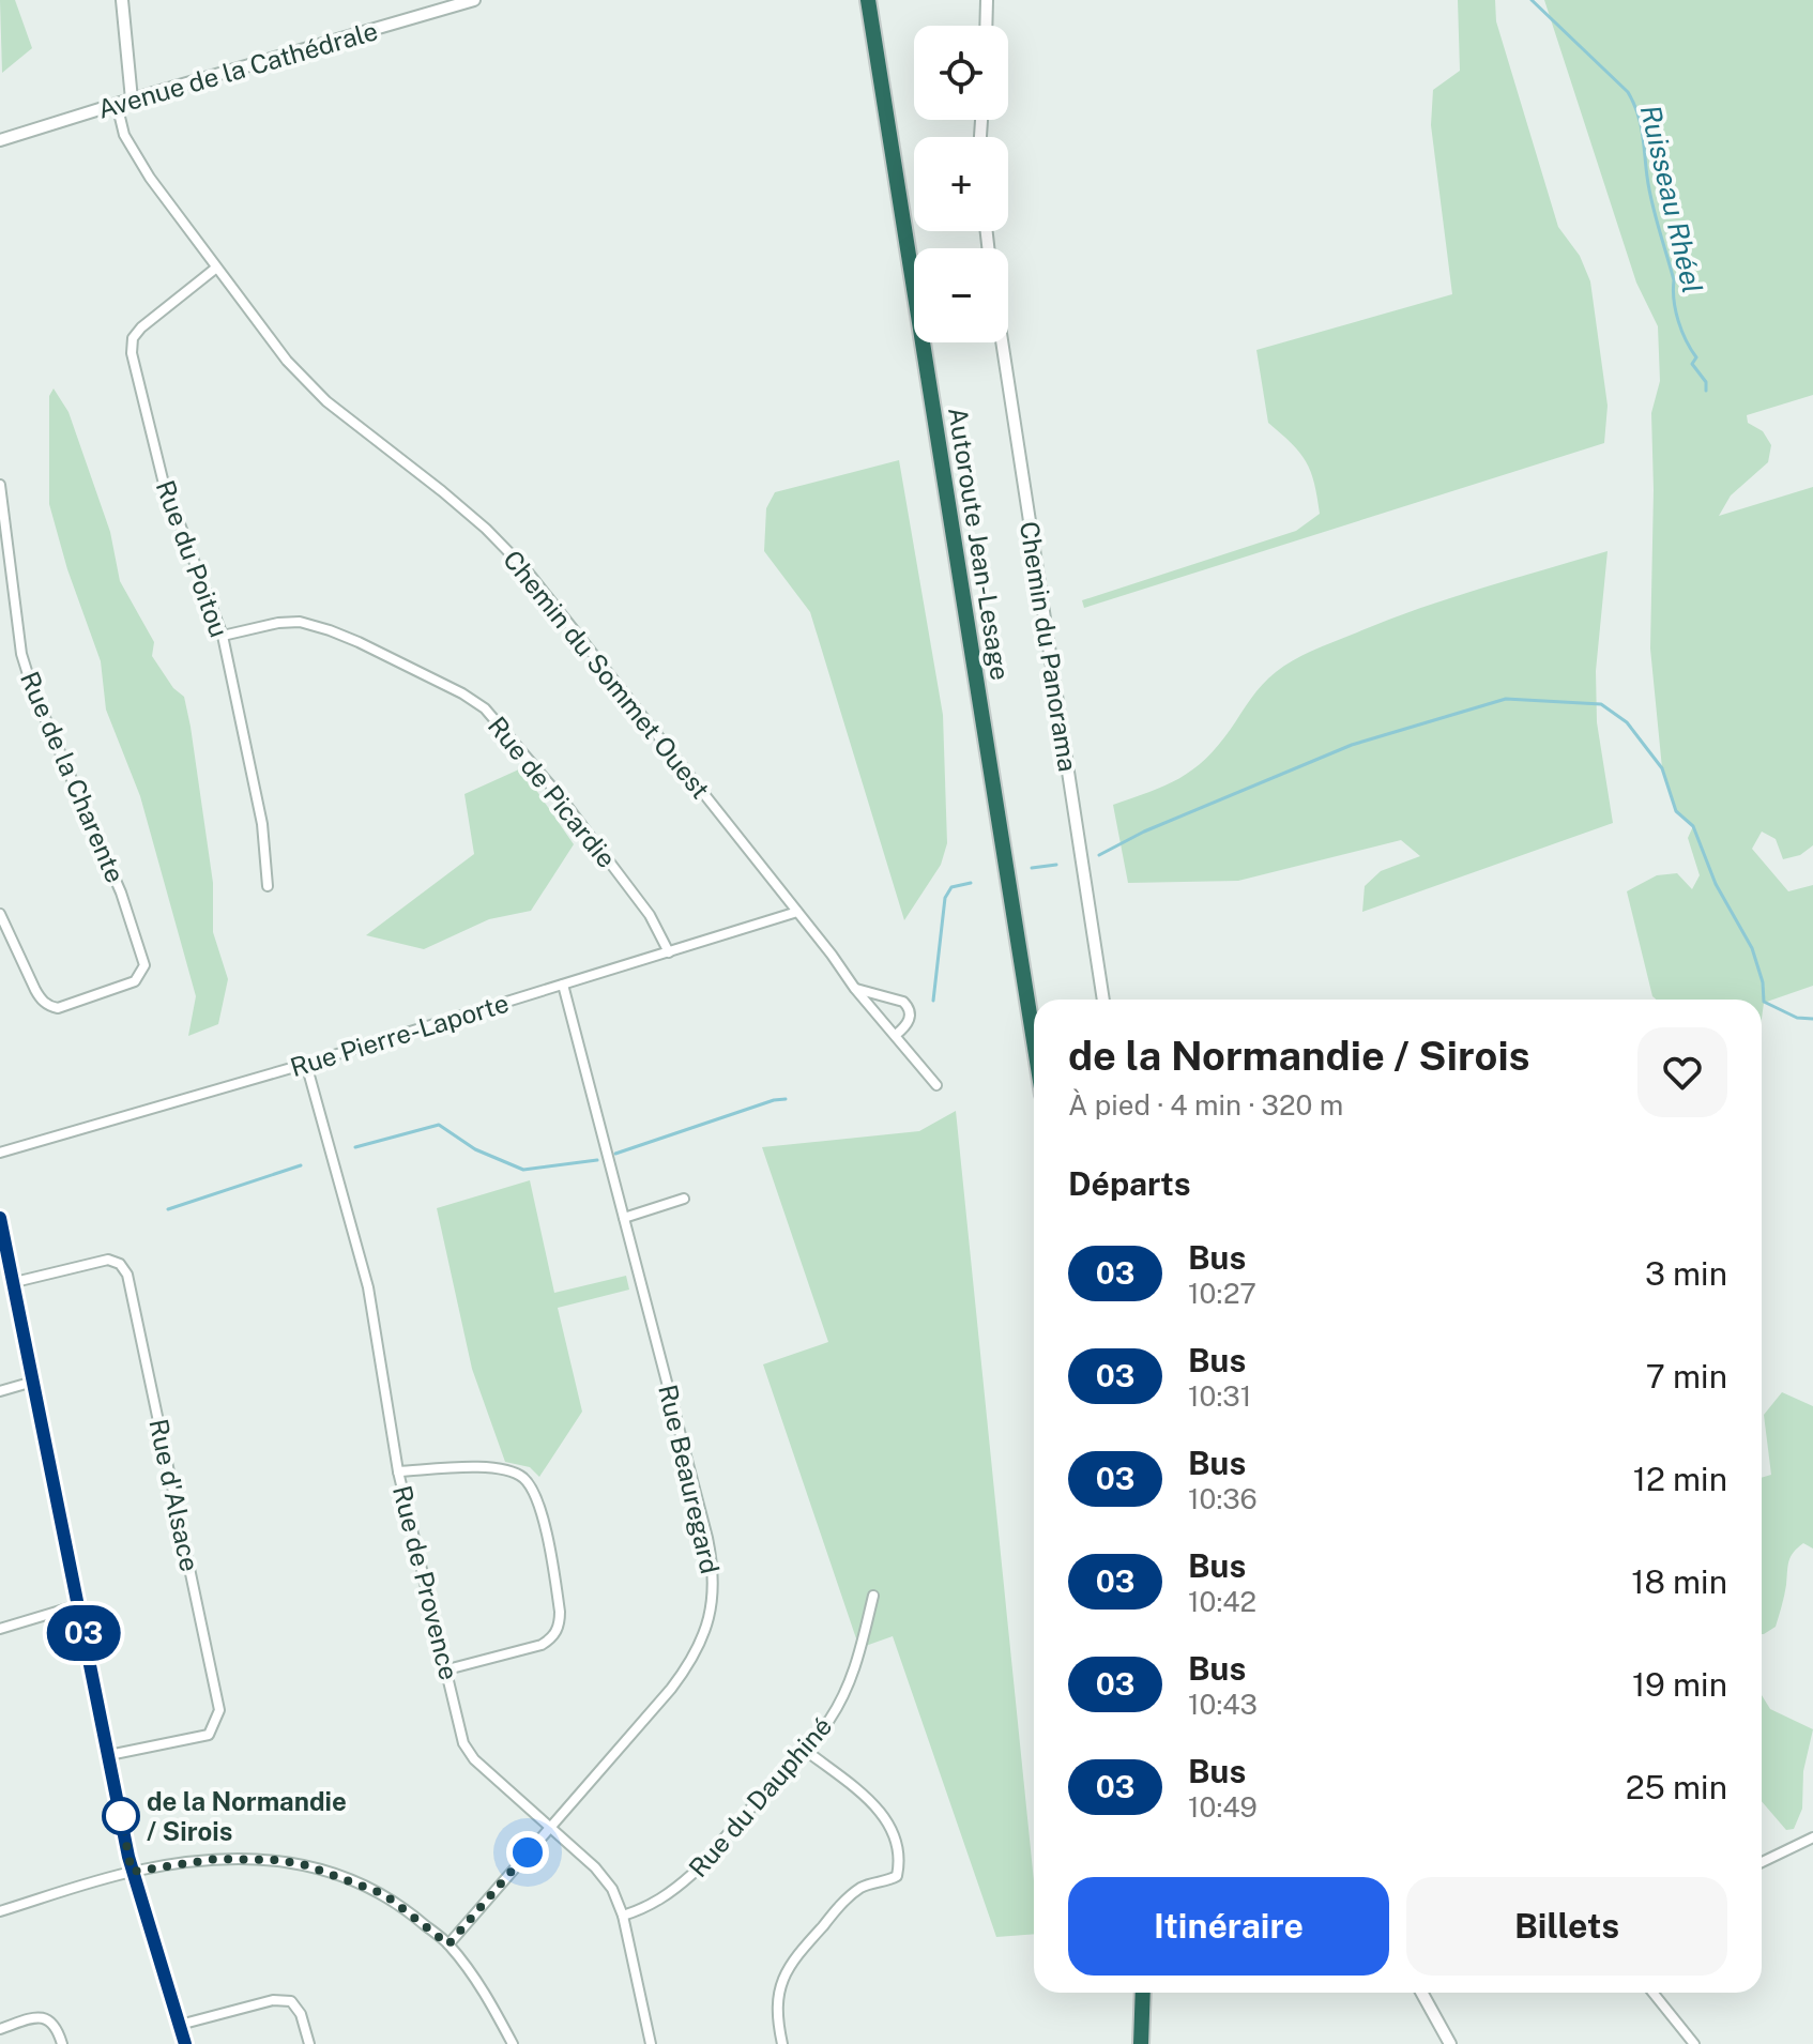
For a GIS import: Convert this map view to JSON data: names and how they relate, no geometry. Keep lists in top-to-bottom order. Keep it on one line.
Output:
{"streets":{"highway":["Autoroute Jean-Lesage"],"street":["Avenue de la Cathédrale","Rue du Poitou","Chemin du Panorama","Chemin du Sommet Ouest","Rue de la Charente","Rue de Picardie","Rue Pierre-Laporte","Rue Beauregard","Rue d'Alsace","Rue de Provence","Rue du Dauphiné"]},"crossings":[["Avenue de la Cathédrale","Chemin du Sommet Ouest"],["Rue du Poitou","Chemin du Sommet Ouest"],["Rue du Poitou","Rue de Picardie"],["Chemin du Sommet Ouest","Rue Pierre-Laporte"],["Rue de Picardie","Rue Pierre-Laporte"],["Rue Pierre-Laporte","Rue Beauregard"],["Rue Pierre-Laporte","Rue de Provence"],["Rue Beauregard","Rue de Provence"],["Rue de Provence","Rue du Dauphiné"]],"water":["Ruisseau Rhéel"],"places":["de la Normandie / Sirois"],"lines":["bus line 03"],"page":{"on_map":"03","map_buttons":["+","−"],"heading":[["de la Normandie / Sirois","À pied · 4 min · 320 m"],"Départs"],"list":[{"mark":"03","name":"Bus","note":"10:27","value":"3 min"},{"mark":"03","name":"Bus","note":"10:31","value":"7 min"},{"mark":"03","name":"Bus","note":"10:36","value":"12 min"},{"mark":"03","name":"Bus","note":"10:42","value":"18 min"},{"mark":"03","name":"Bus","note":"10:43","value":"19 min"},{"mark":"03","name":"Bus","note":"10:49","value":"25 min"}],"buttons":["Itinéraire","Billets"]}}
